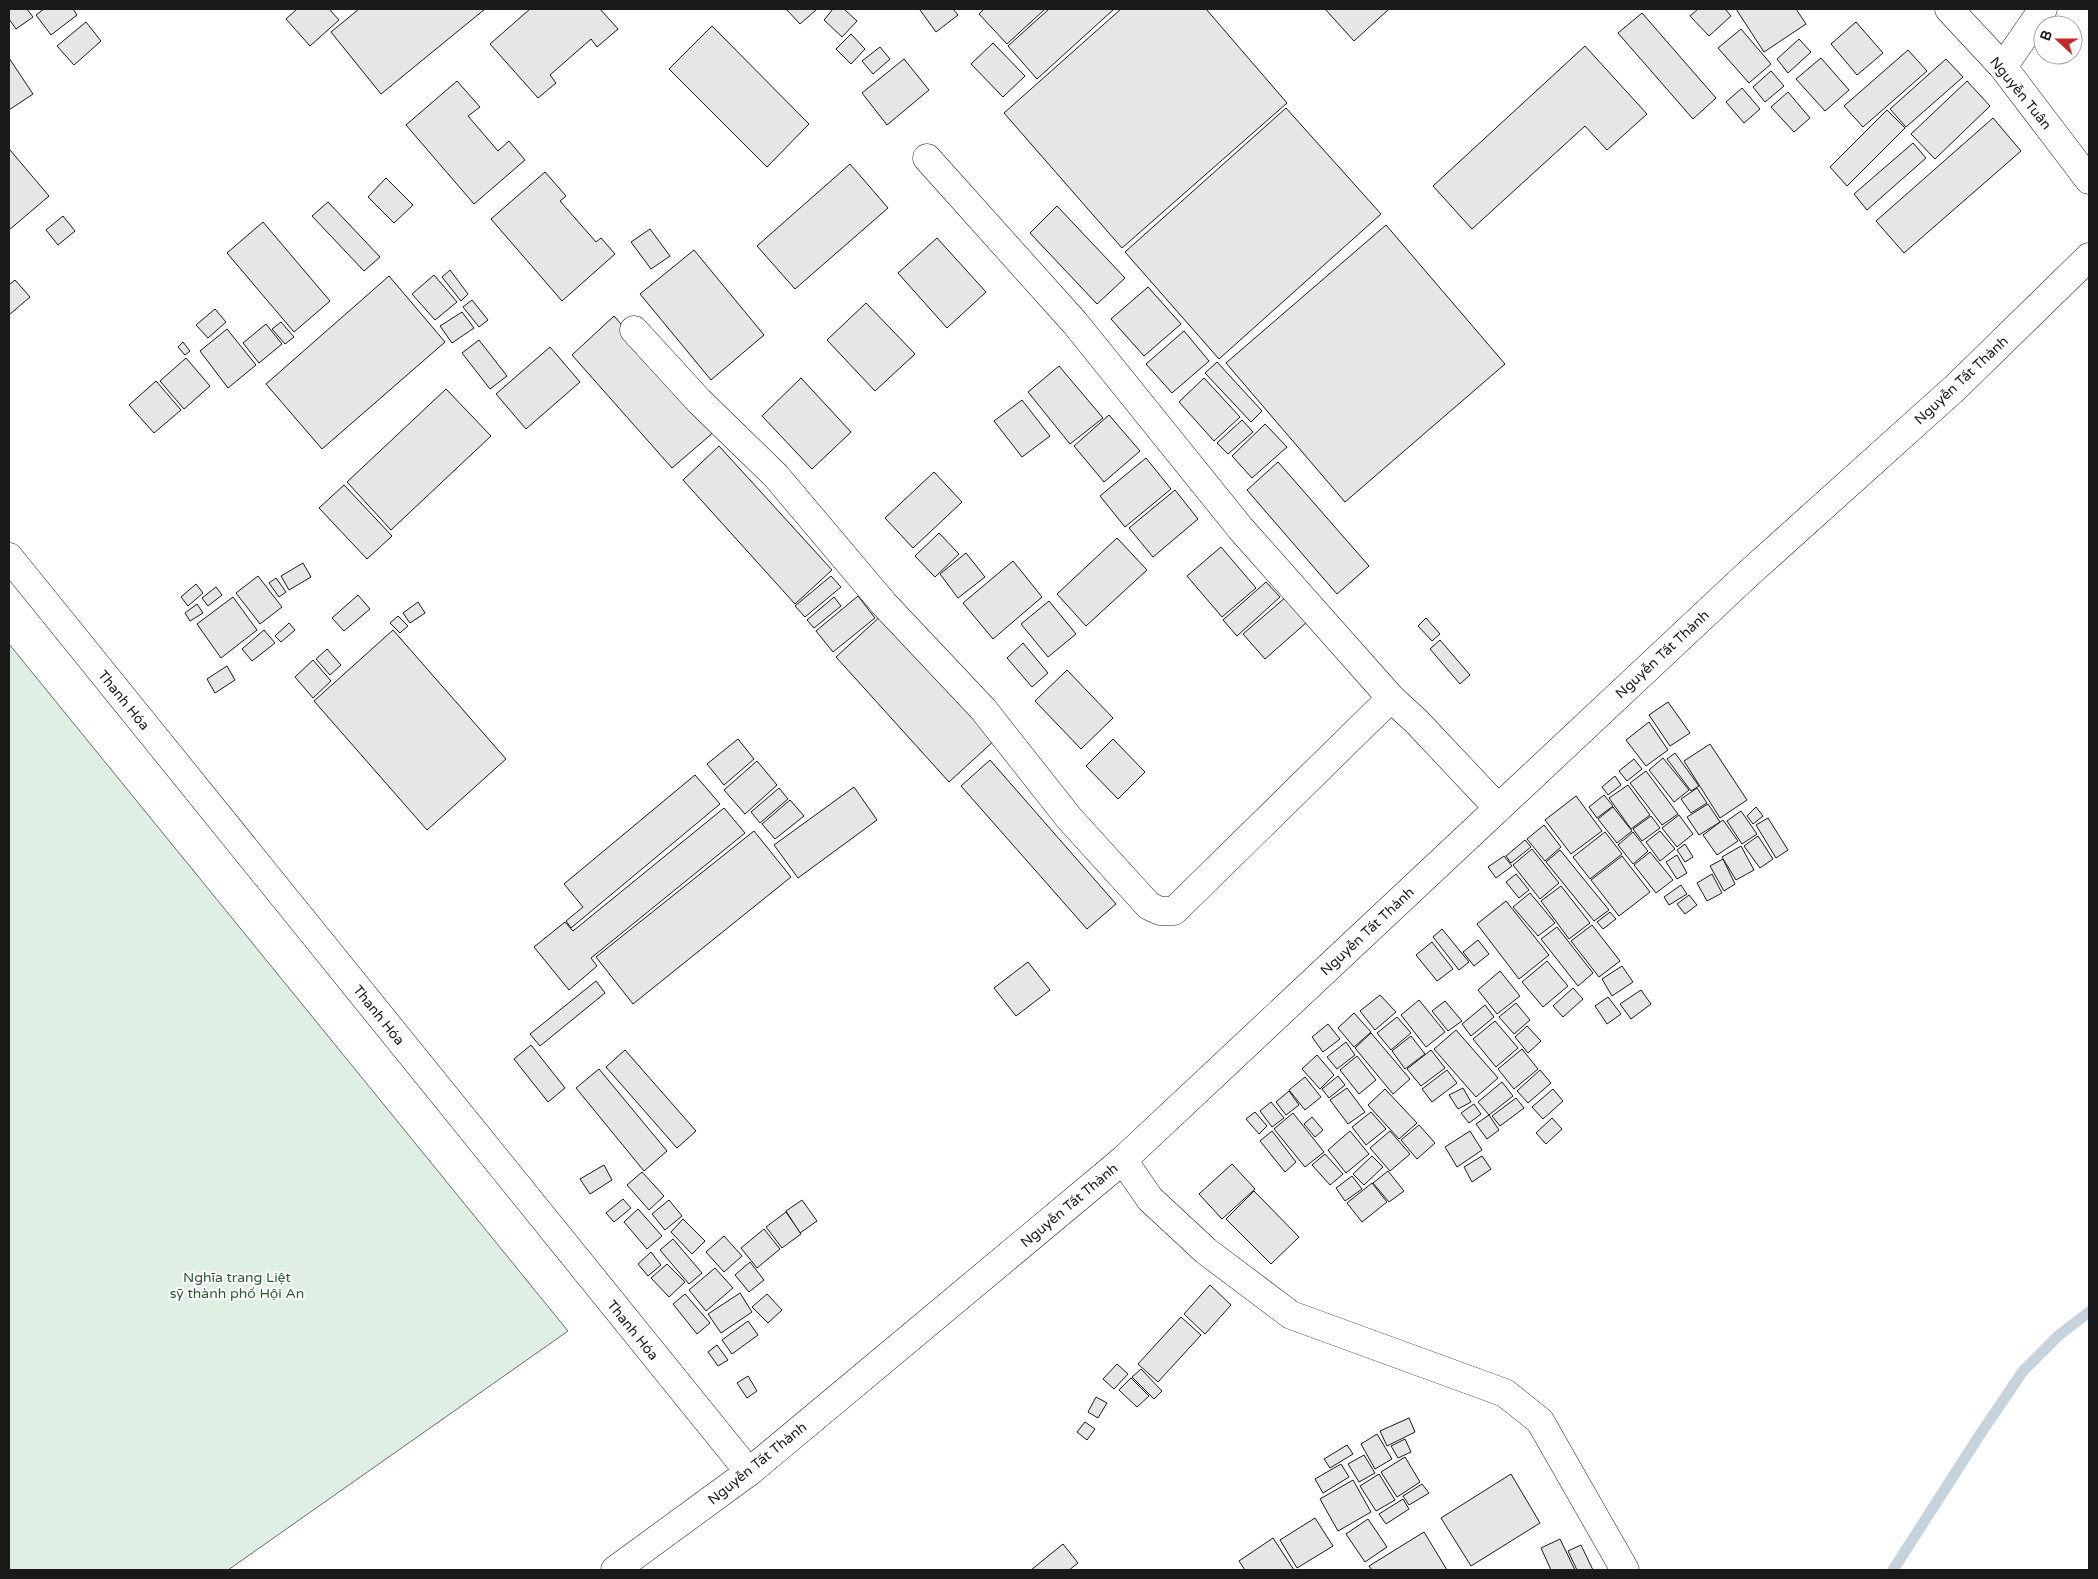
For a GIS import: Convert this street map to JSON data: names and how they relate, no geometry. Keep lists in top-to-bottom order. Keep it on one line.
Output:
{"streets":{"street":["Nguyễn Tuân","Nguyễn Tất Thành","Thanh Hóa"]},"crossings":[["Nguyễn Tất Thành","Thanh Hóa"]],"parks":["Nghĩa trang Liệt sỹ thành phố Hội An"],"north":"left"}
